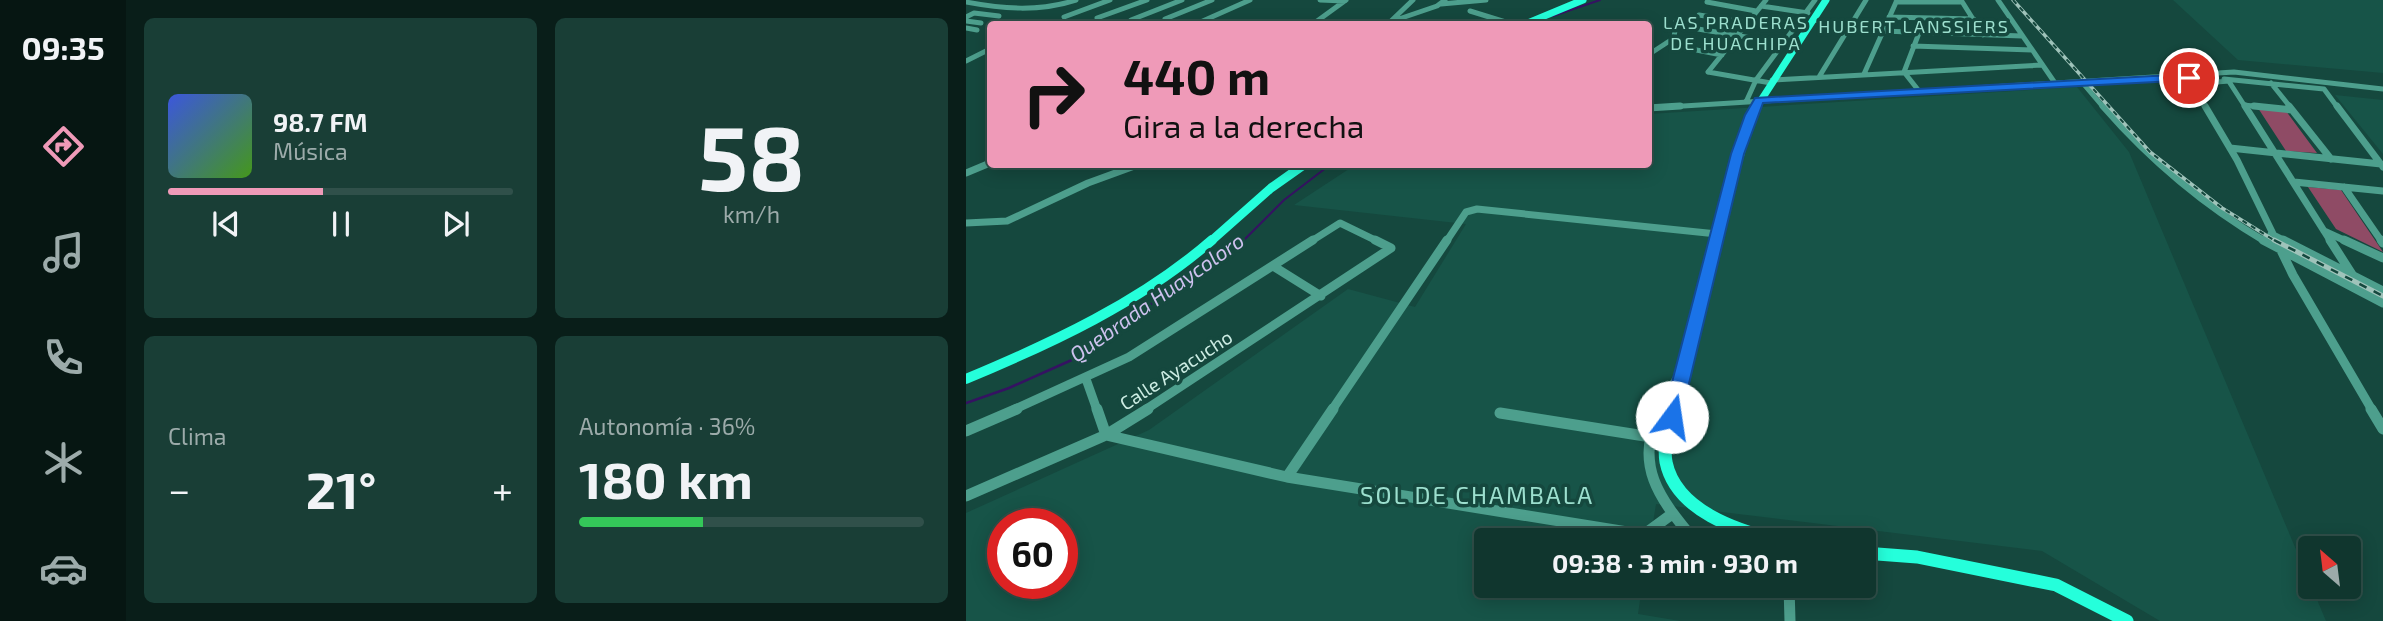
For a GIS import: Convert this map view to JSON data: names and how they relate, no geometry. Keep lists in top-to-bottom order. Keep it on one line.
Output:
{"streets":{"street":["Calle Ayacucho"]},"districts":["LAS PRADERAS DE HUACHIPA","HUBERT LANSSIERS","SOL DE CHAMBALA"],"water":["Quebrada Huaycoloro"],"north":"top left","page":{"tabs":"09:35","tile":[["58","km/h"],"Clima",["Autonomía · 36%","180 km"]],"turn":["440 m","Gira a la derecha"],"song":["98.7 FM","Música"],"heat":["−","21°","+"],"limit":"60","trip":"09:38 · 3 min · 930 m"}}
